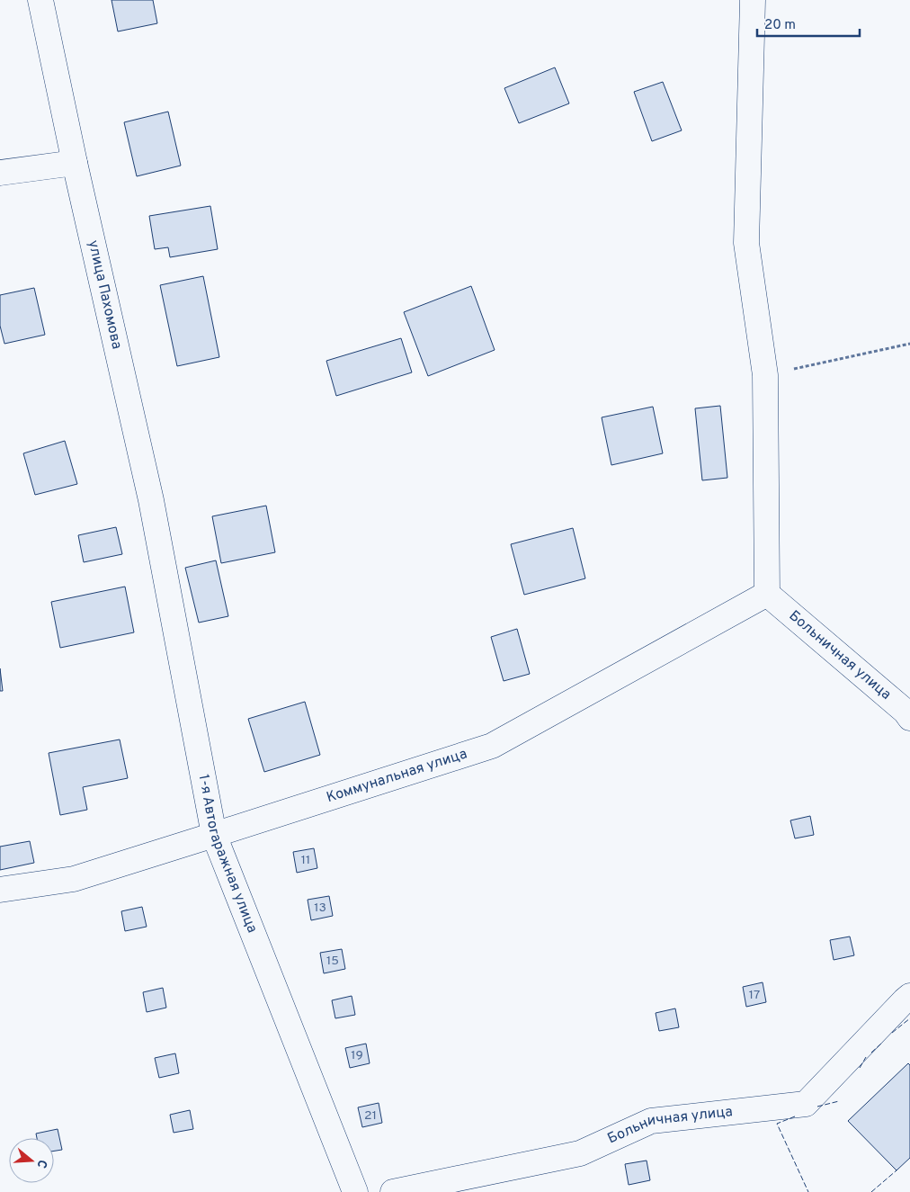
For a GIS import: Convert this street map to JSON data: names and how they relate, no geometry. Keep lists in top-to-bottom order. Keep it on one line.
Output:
{"streets":{"street":["улица Пахомова","Больничная улица","Коммунальная улица","1-я Автогаражная улица"]},"crossings":[["улица Пахомова","1-я Автогаражная улица"],["Больничная улица","Коммунальная улица"],["Коммунальная улица","1-я Автогаражная улица"]],"house_numbers":["11","13","15","17","19","21"],"scale_bar":"20 m","north":"right"}
